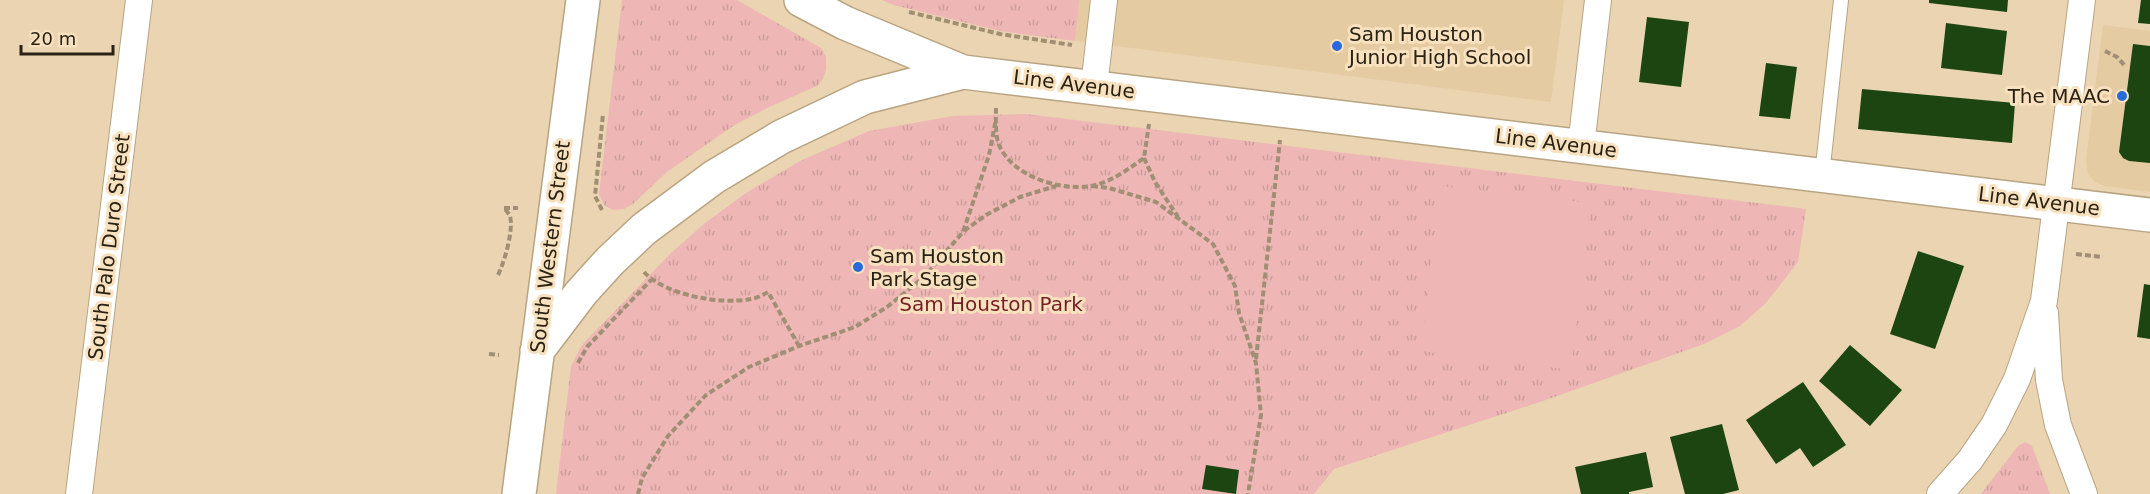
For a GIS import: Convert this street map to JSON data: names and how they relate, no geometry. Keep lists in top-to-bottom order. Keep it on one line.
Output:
{"streets":{"main road":["Line Avenue","South Western Street"],"street":["South Palo Duro Street"]},"crossings":[["Line Avenue","South Western Street"]],"parks":["Sam Houston Park"],"places":["Sam Houston Junior High School","The MAAC","Sam Houston Park Stage"],"scale_bar":"20 m"}
